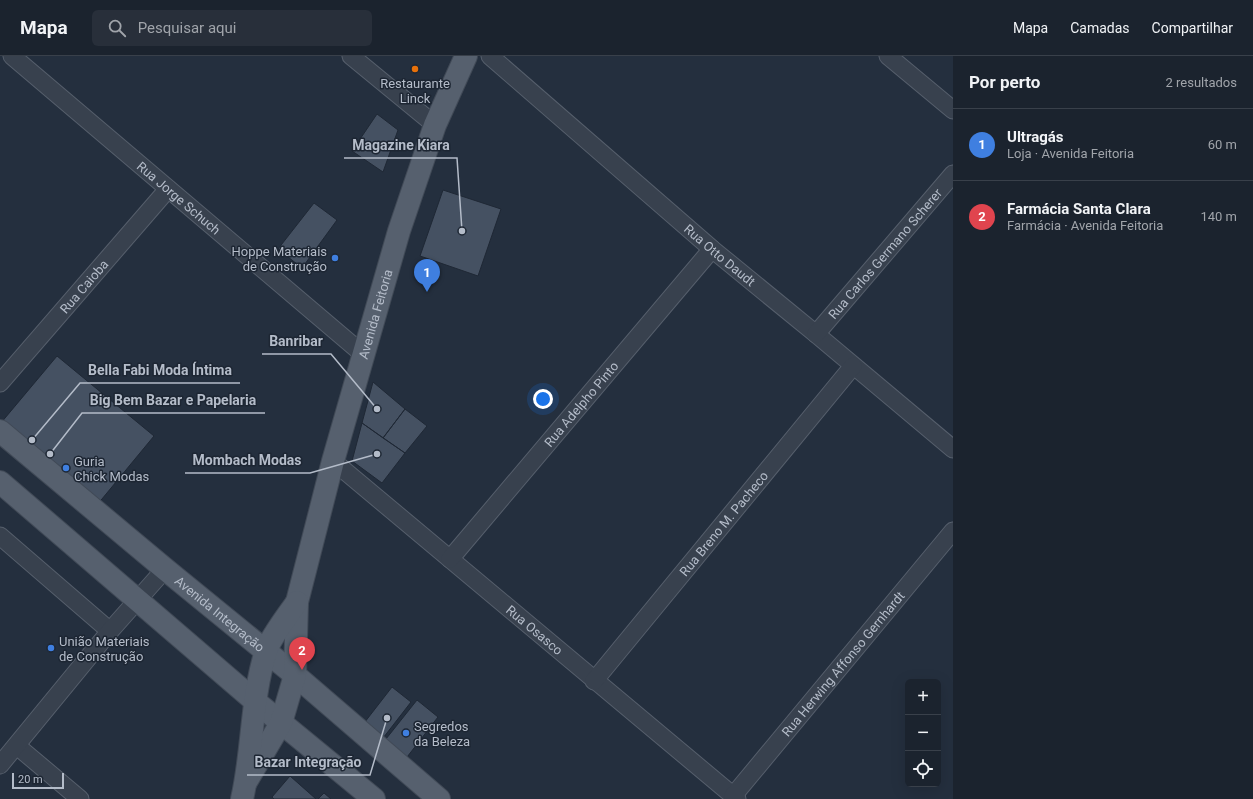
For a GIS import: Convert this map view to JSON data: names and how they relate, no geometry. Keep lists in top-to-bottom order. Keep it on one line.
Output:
{"streets":{"main road":["Avenida Feitoria","Avenida Integração"],"street":["Rua Jorge Schuch","Rua Carlos Germano Scherer","Rua Otto Daudt","Rua Caioba","Rua Adelpho Pinto","Rua Breno M. Pacheco","Rua Osasco","Rua Herwing Affonso Gernhardt"]},"crossings":[["Rua Jorge Schuch","Rua Caioba"],["Rua Jorge Schuch","Avenida Feitoria"],["Rua Carlos Germano Scherer","Rua Otto Daudt"],["Rua Otto Daudt","Rua Adelpho Pinto"],["Rua Otto Daudt","Rua Breno M. Pacheco"],["Avenida Feitoria","Avenida Integração"],["Avenida Feitoria","Rua Osasco"],["Rua Adelpho Pinto","Rua Osasco"],["Rua Breno M. Pacheco","Rua Osasco"],["Rua Osasco","Rua Herwing Affonso Gernhardt"]],"places":["Restaurante Linck","Magazine Kiara","Hoppe Materiais de Construção","Banribar","Bella Fabi Moda Íntima","Big Bem Bazar e Papelaria","Mombach Modas","Guria Chick Modas","União Materiais de Construção","Bazar Integração","Segredos da Beleza"],"scale_bar":"20 m","page":{"header":"Mapa","search":"Pesquisar aqui","nav":["Mapa","Camadas","Compartilhar"],"heading":["Por perto","2 resultados"],"list":[{"mark":"1","name":"Ultragás","note":"Loja · Avenida Feitoria","value":"60 m"},{"mark":"2","name":"Farmácia Santa Clara","note":"Farmácia · Avenida Feitoria","value":"140 m"}],"pins":["1","2"],"map_buttons":["+","−"],"scale":"20 m"}}
